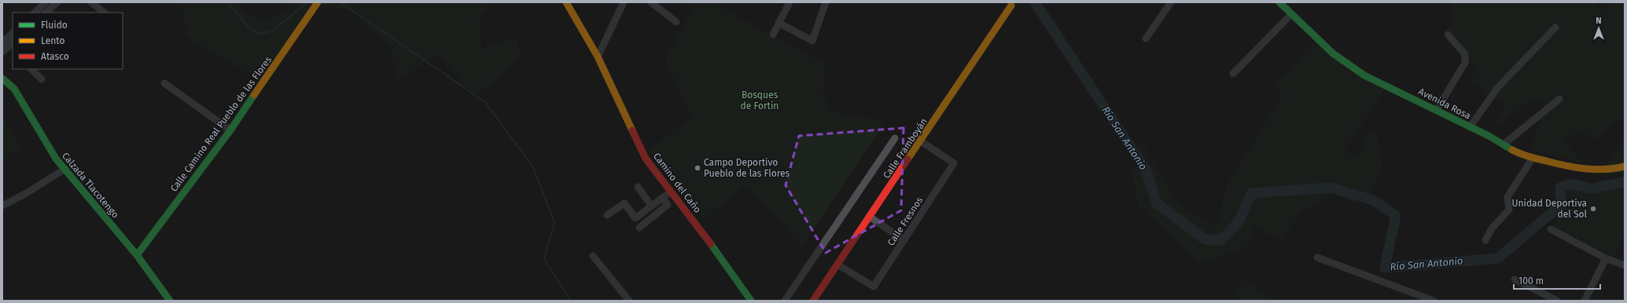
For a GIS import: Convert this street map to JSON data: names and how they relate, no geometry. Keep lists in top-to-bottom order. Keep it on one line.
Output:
{"streets":{"street":["Avenida Rosa","Calle Camino Real Pueblo de las Flores","Calle Framboyán","Camino del Caño","Calzada Tlacotengo","Calle Fresnos"]},"crossings":[["Calle Camino Real Pueblo de las Flores","Calzada Tlacotengo"],["Calle Framboyán","Calle Fresnos"]],"water":["Río San Antonio"],"parks":["Bosques de Fortín"],"places":["Campo Deportivo Pueblo de las Flores","Unidad Deportiva del Sol"],"legend":["Fluido","Lento","Atasco"],"scale_bar":"100 m","north":"top"}
